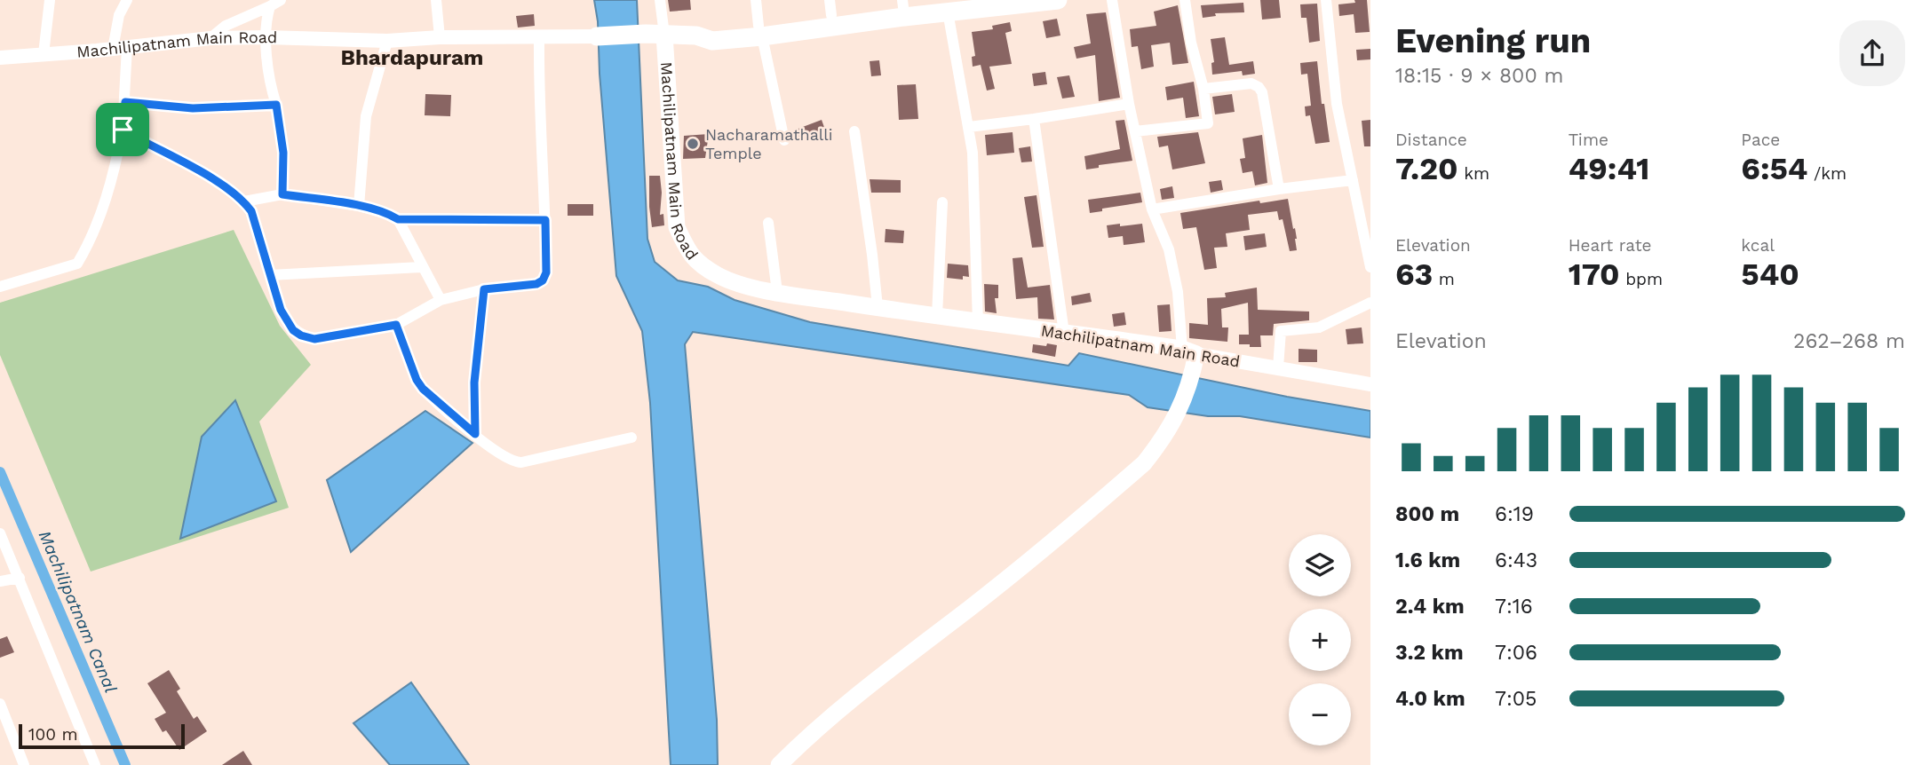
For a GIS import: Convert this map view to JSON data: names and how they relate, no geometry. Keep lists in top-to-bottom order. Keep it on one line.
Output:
{"streets":{"main road":["Machilipatnam Main Road"]},"districts":["Bhardapuram"],"water":["Machilipatnam Canal"],"places":["Nacharamathalli Temple"],"scale_bar":"100 m","page":{"heading":["Evening run","18:15 · 9 × 800 m"],"stats":[["Distance","7.20 km"],["Time","49:41"],["Pace","6:54 /km"],["Elevation","63 m"],["Heart rate","170 bpm"],["kcal","540"]],"chart":["Elevation","262–268 m"],"list":[{"name":"800 m","note":"6:19"},{"name":"1.6 km","note":"6:43"},{"name":"2.4 km","note":"7:16"},{"name":"3.2 km","note":"7:06"},{"name":"4.0 km","note":"7:05"}],"map_buttons":["+","−"],"scale":"100 m"}}
